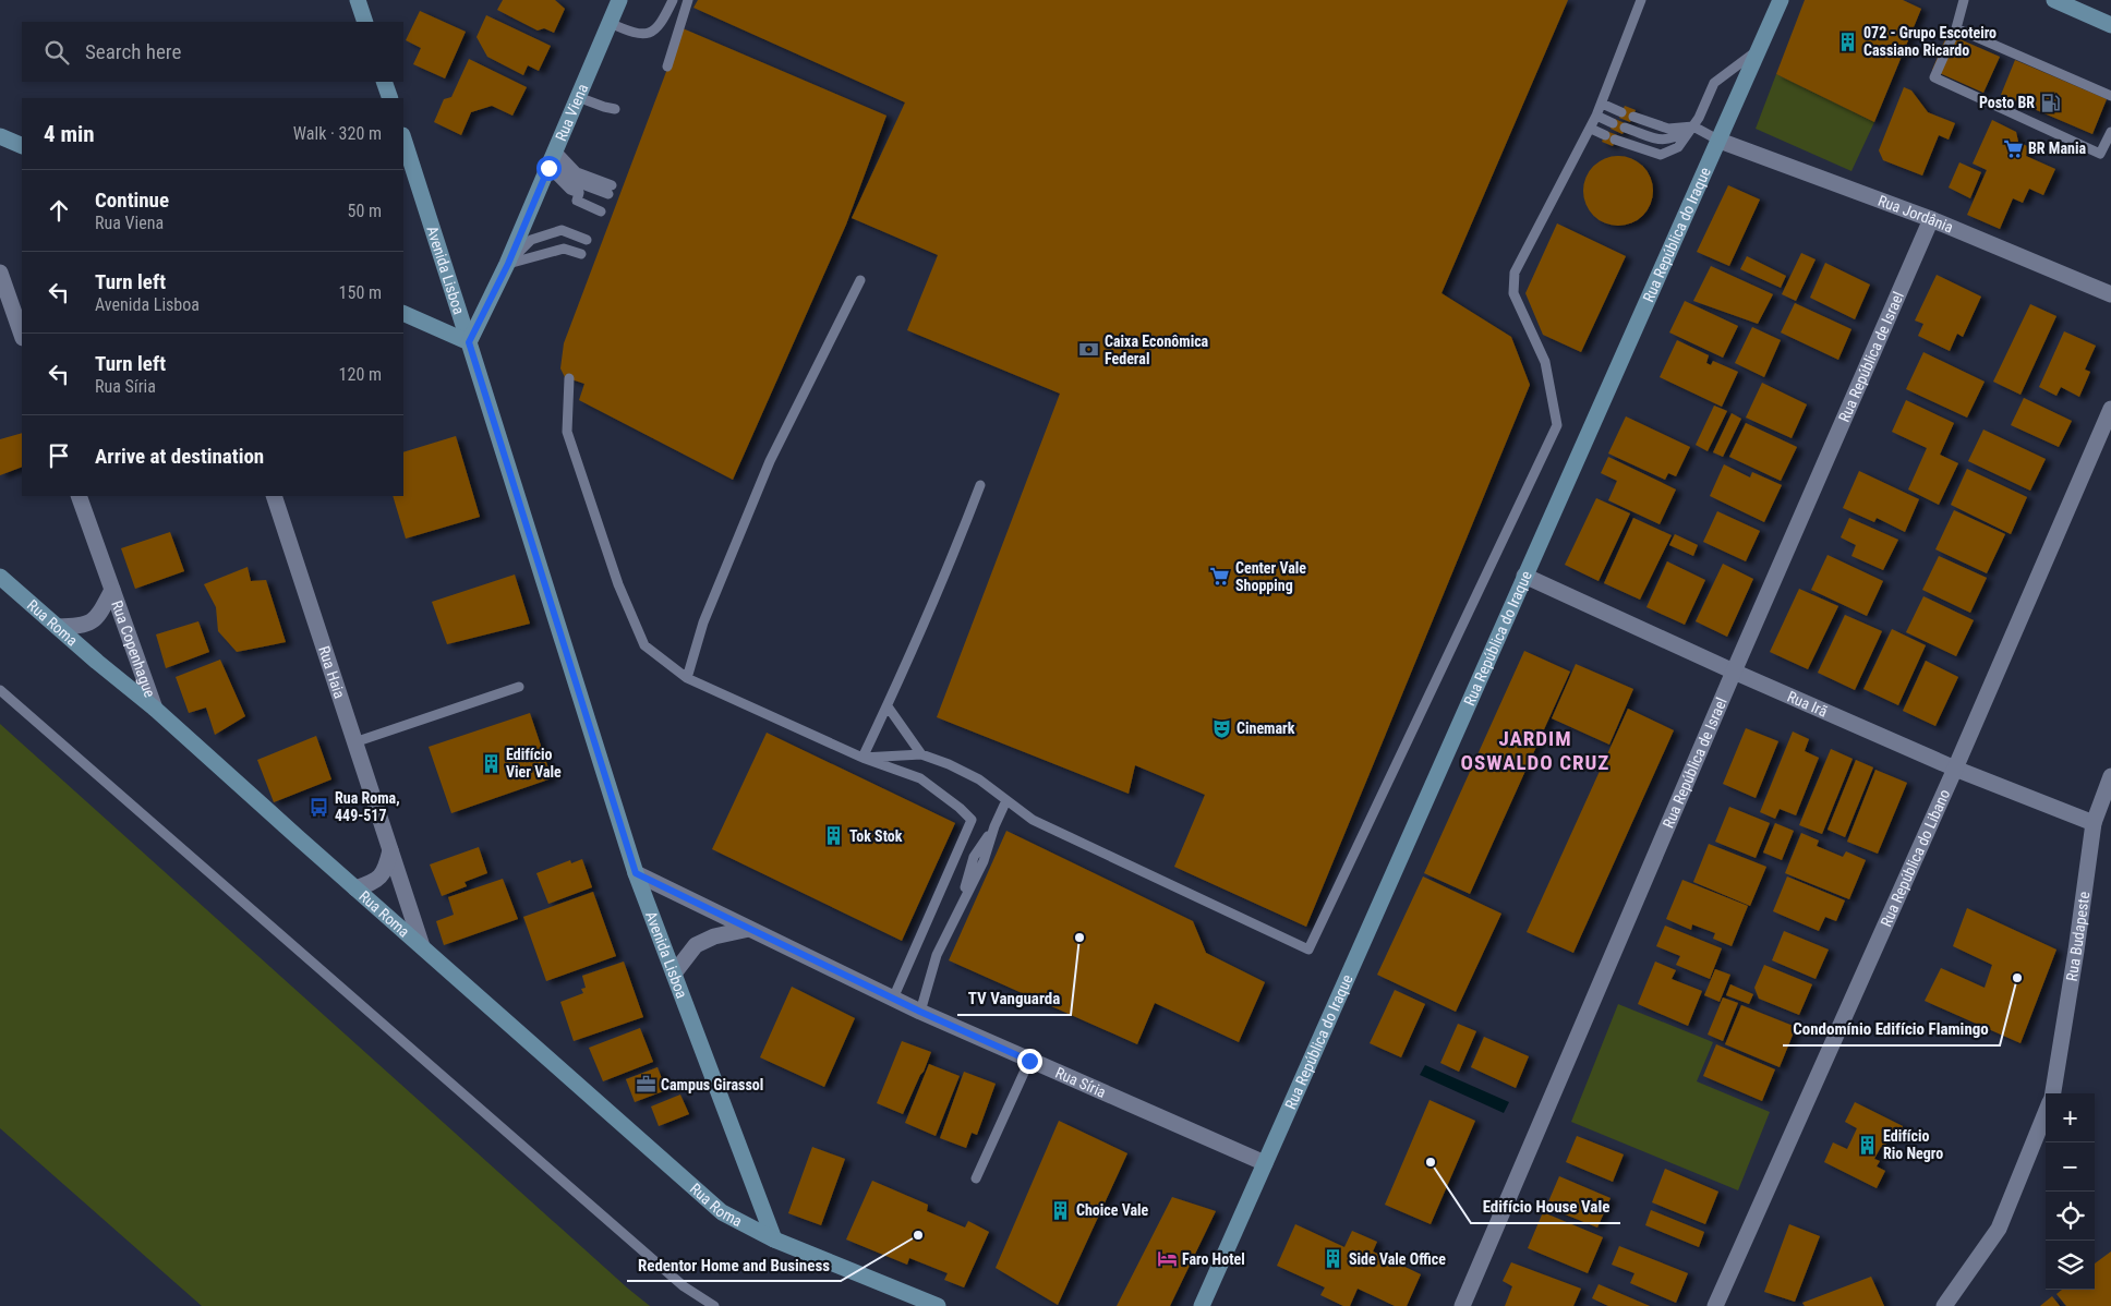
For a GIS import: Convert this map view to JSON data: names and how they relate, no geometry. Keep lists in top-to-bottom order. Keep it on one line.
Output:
{"streets":{"main road":["Rua Viena","Rua República do Iraque","Avenida Lisboa","Rua Roma"],"street":["Rua Jordânia","Rua República de Israel","Rua Copenhague","Rua Haia","Rua Irã","Rua República do Libano","Rua Budapeste","Rua Síria"]},"crossings":[["Rua Viena","Avenida Lisboa"],["Rua Jordânia","Rua República do Iraque"],["Rua Jordânia","Rua República de Israel"],["Rua República do Iraque","Rua Irã"],["Rua República do Iraque","Rua Síria"],["Avenida Lisboa","Rua Roma"],["Avenida Lisboa","Rua Síria"],["Rua República de Israel","Rua Irã"],["Rua Roma","Rua Copenhague"],["Rua Roma","Rua Haia"],["Rua Irã","Rua República do Libano"],["Rua Irã","Rua Budapeste"]],"districts":["JARDIM OSWALDO CRUZ"],"places":{"building":["072 - Grupo Escoteiro Cassiano Ricardo","Edifício Vier Vale","Tok Stok","Edifício Rio Negro","Choice Vale","Side Vale Office"],"fuel station":["Posto BR"],"supermarket":["BR Mania","Center Vale Shopping"],"bank":["Caixa Econômica Federal"],"theatre":["Cinemark"],"bus stop":["Rua Roma, 449-517"],"other":["TV Vanguarda","Condomínio Edifício Flamingo","Edifício House Vale","Redentor Home and Business"],"office":["Campus Girassol"],"hotel":["Faro Hotel"]},"page":{"search":"Search here","heading":["4 min","Walk · 320 m"],"list":[["Continue","Rua Viena","50 m"],["Turn left","Avenida Lisboa","150 m"],["Turn left","Rua Síria","120 m"],"Arrive at destination"],"map_buttons":["+","−"]}}
